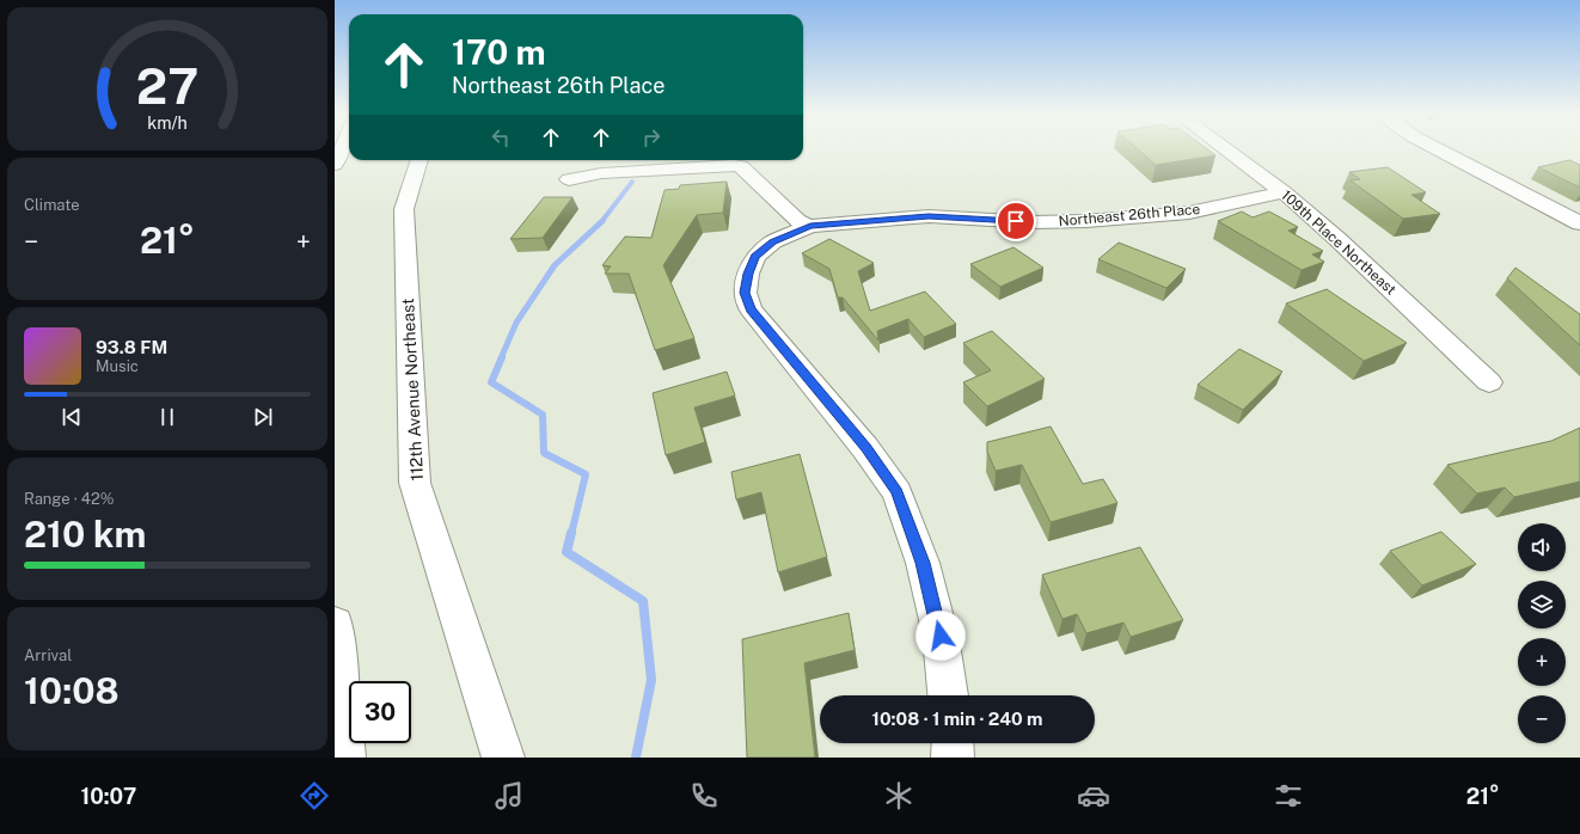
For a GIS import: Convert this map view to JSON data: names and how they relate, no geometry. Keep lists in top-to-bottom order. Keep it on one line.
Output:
{"streets":{"main road":["Northeast 26th Place","109th Place Northeast","112th Avenue Northeast"]},"crossings":[["Northeast 26th Place","109th Place Northeast"]],"page":{"turn":["170 m","Northeast 26th Place"],"tile":["Climate",["Range · 42%","210 km"],["Arrival","10:08"]],"heat":["−","21°","+"],"song":["93.8 FM","Music"],"map_buttons":["+","−"],"limit":"30","trip":"10:08 · 1 min · 240 m","tabs":["10:07","21°"],"gauge":["27","km/h"]}}
